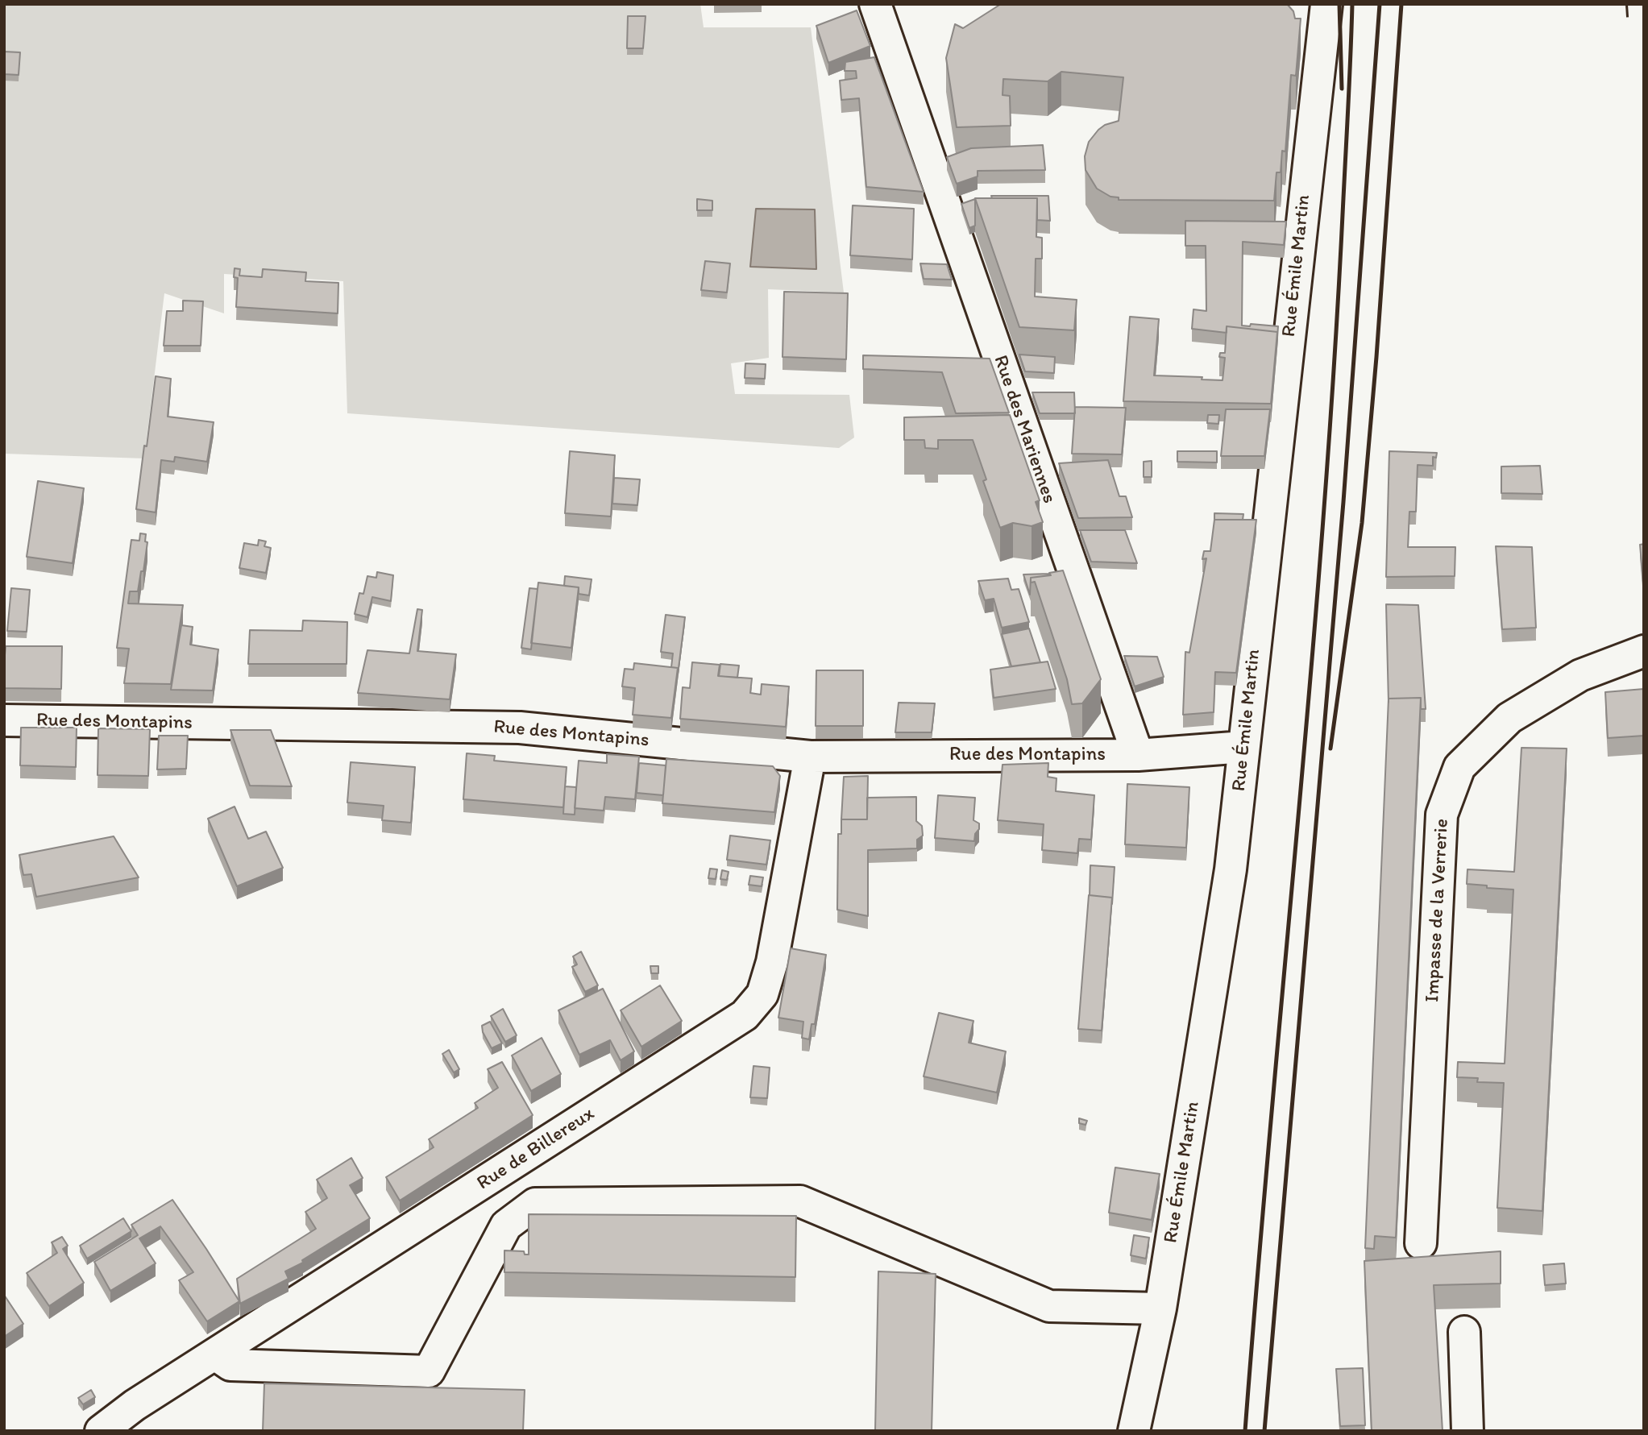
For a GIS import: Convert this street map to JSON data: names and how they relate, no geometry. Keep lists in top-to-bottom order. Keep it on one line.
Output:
{"streets":{"street":["Rue Émile Martin","Rue des Mariennes","Rue des Montapins","Impasse de la Verrerie","Rue de Billereux"]},"crossings":[["Rue des Mariennes","Rue des Montapins"],["Rue des Montapins","Rue de Billereux"]]}
